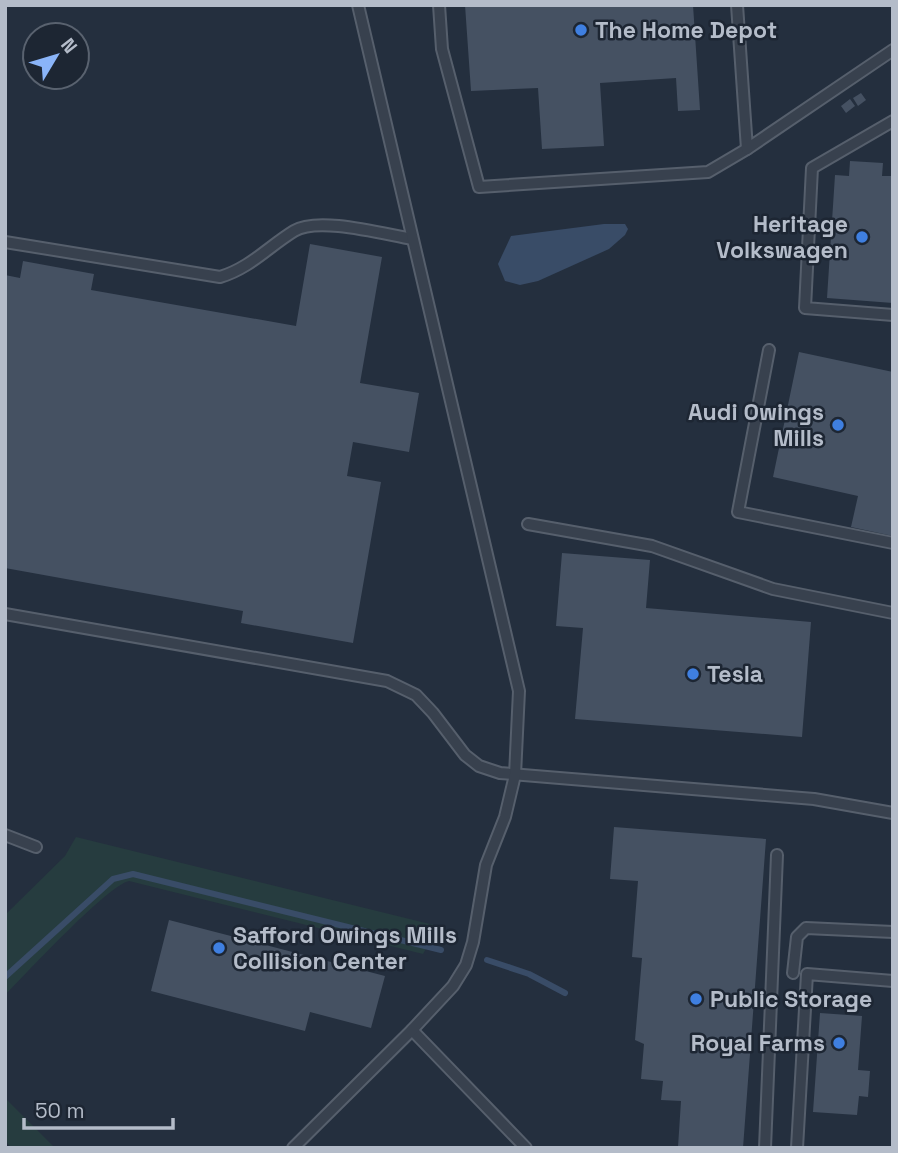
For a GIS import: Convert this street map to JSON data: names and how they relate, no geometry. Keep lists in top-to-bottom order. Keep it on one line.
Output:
{"places":["The Home Depot","Heritage Volkswagen","Audi Owings Mills","Tesla","Safford Owings Mills Collision Center","Public Storage","Royal Farms"],"scale_bar":"50 m","north":"top right"}
